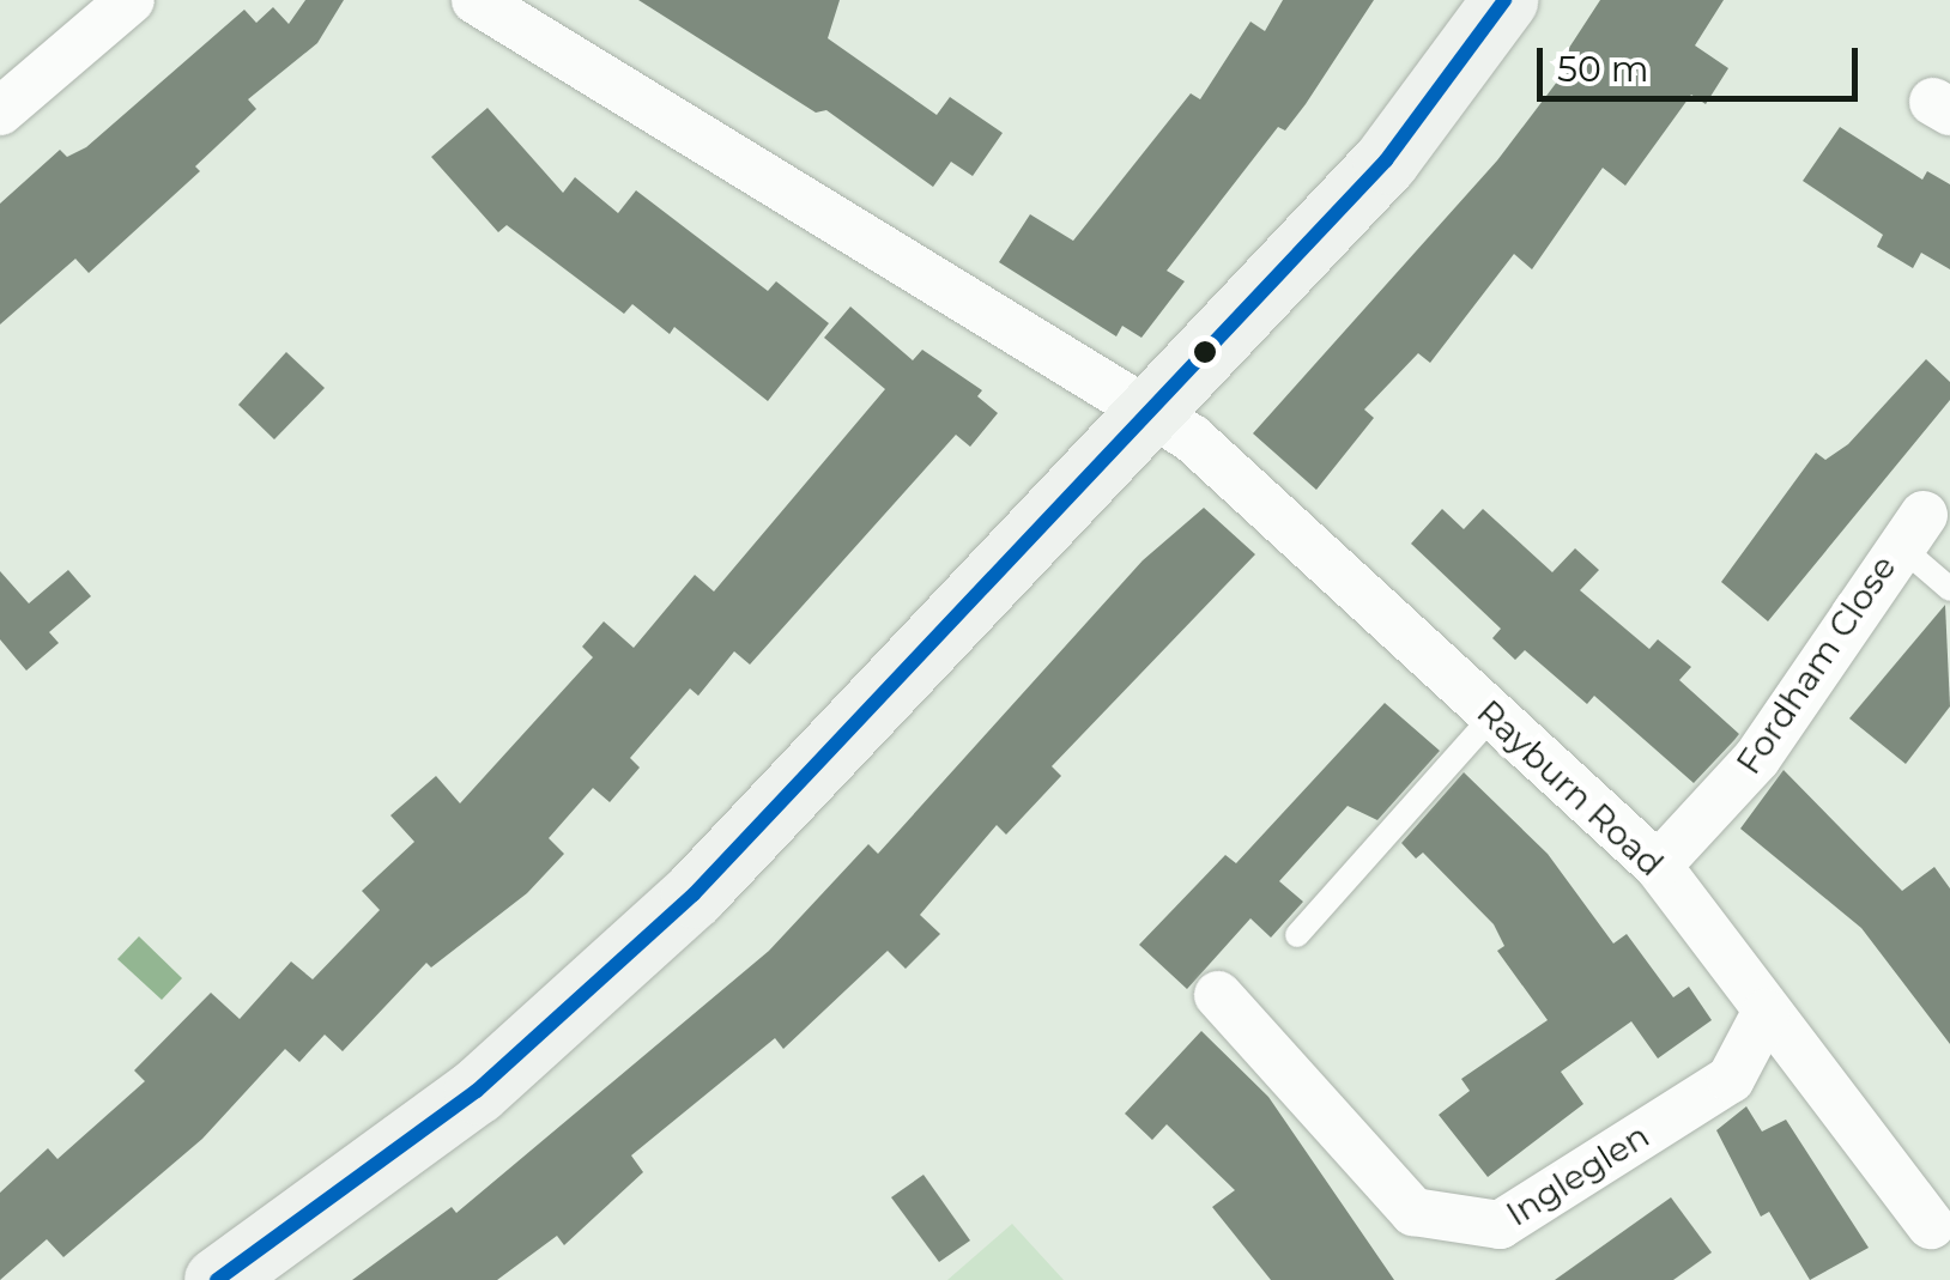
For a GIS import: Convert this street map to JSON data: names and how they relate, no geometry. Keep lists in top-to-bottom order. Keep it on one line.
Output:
{"streets":{"street":["Fordham Close","Rayburn Road","Ingleglen"]},"crossings":[["Fordham Close","Rayburn Road"],["Rayburn Road","Ingleglen"]],"scale_bar":"50 m"}
